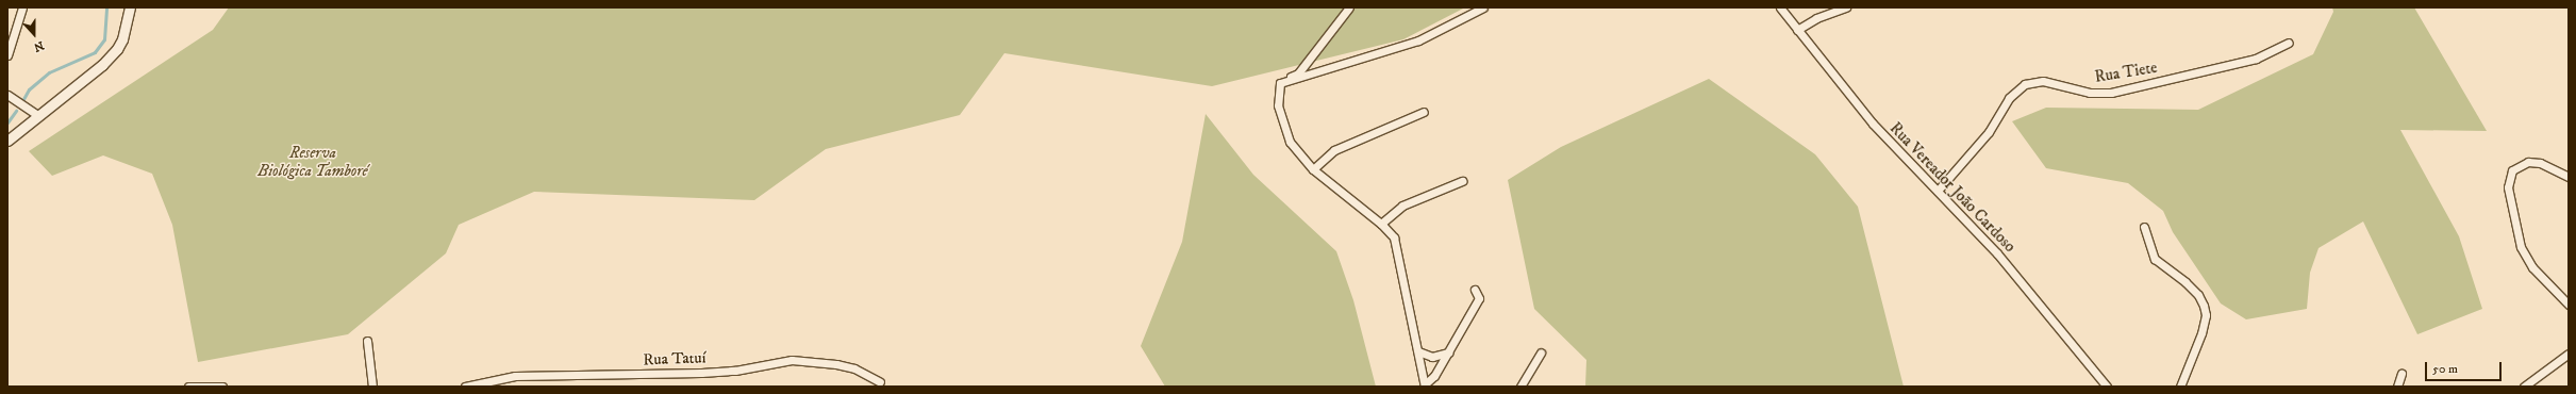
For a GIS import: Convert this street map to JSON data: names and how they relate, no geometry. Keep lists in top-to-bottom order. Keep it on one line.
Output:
{"streets":{"street":["Rua Tiete","Rua Vereador João Cardoso","Rua Tatuí"]},"crossings":[["Rua Tiete","Rua Vereador João Cardoso"]],"parks":["Reserva Biológica Tamboré"],"scale_bar":"50 m","north":"bottom"}
